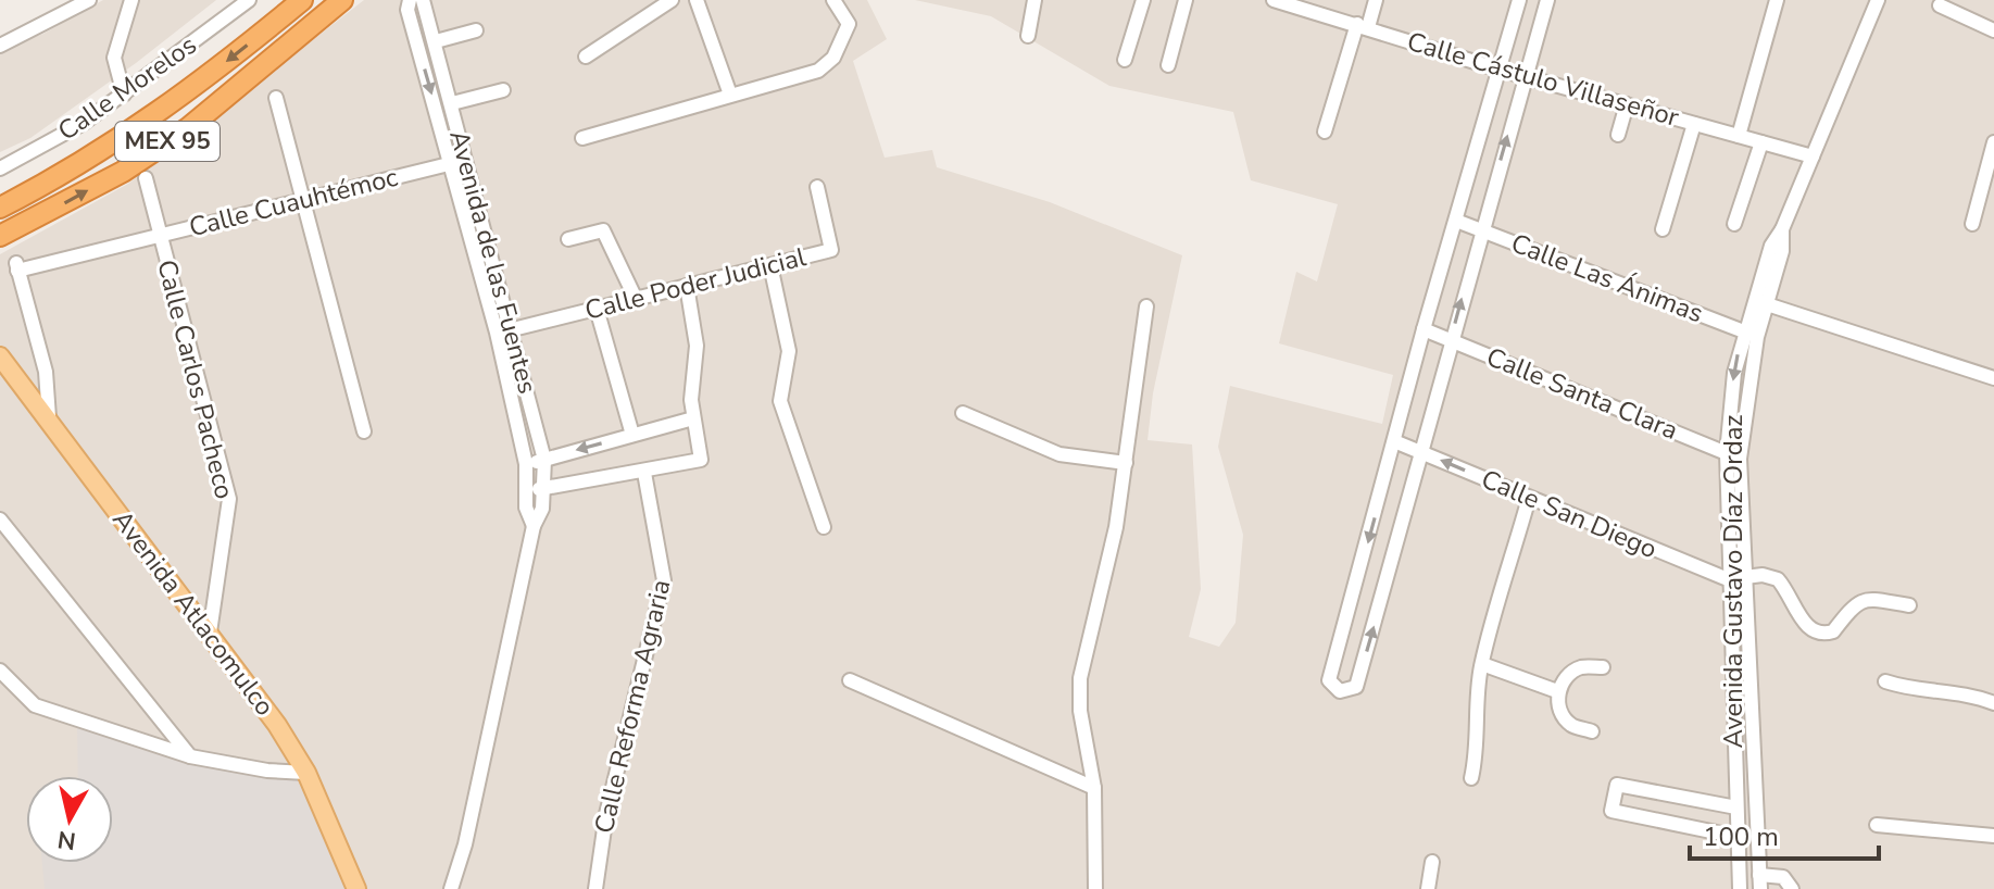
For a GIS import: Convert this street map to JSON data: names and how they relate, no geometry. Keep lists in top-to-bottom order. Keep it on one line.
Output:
{"streets":{"highway":["MEX 95"],"main road":["Avenida Atlacomulco"],"street":["Calle Cástulo Villaseñor","Calle Morelos","Calle Cuauhtémoc","Avenida de las Fuentes","Calle Las Ánimas","Calle Poder Judicial","Calle Carlos Pacheco","Calle Santa Clara","Calle San Diego","Avenida Gustavo Díaz Ordaz","Calle Reforma Agraria"]},"crossings":[["Calle Cástulo Villaseñor","Avenida Gustavo Díaz Ordaz"],["Calle Cuauhtémoc","Avenida de las Fuentes"],["Calle Cuauhtémoc","Calle Carlos Pacheco"],["Calle Cuauhtémoc","Avenida Atlacomulco"],["Avenida de las Fuentes","Calle Poder Judicial"],["Calle Las Ánimas","Avenida Gustavo Díaz Ordaz"],["Calle Carlos Pacheco","Avenida Atlacomulco"],["Calle Santa Clara","Avenida Gustavo Díaz Ordaz"],["Calle San Diego","Avenida Gustavo Díaz Ordaz"]],"scale_bar":"100 m","north":"bottom"}
